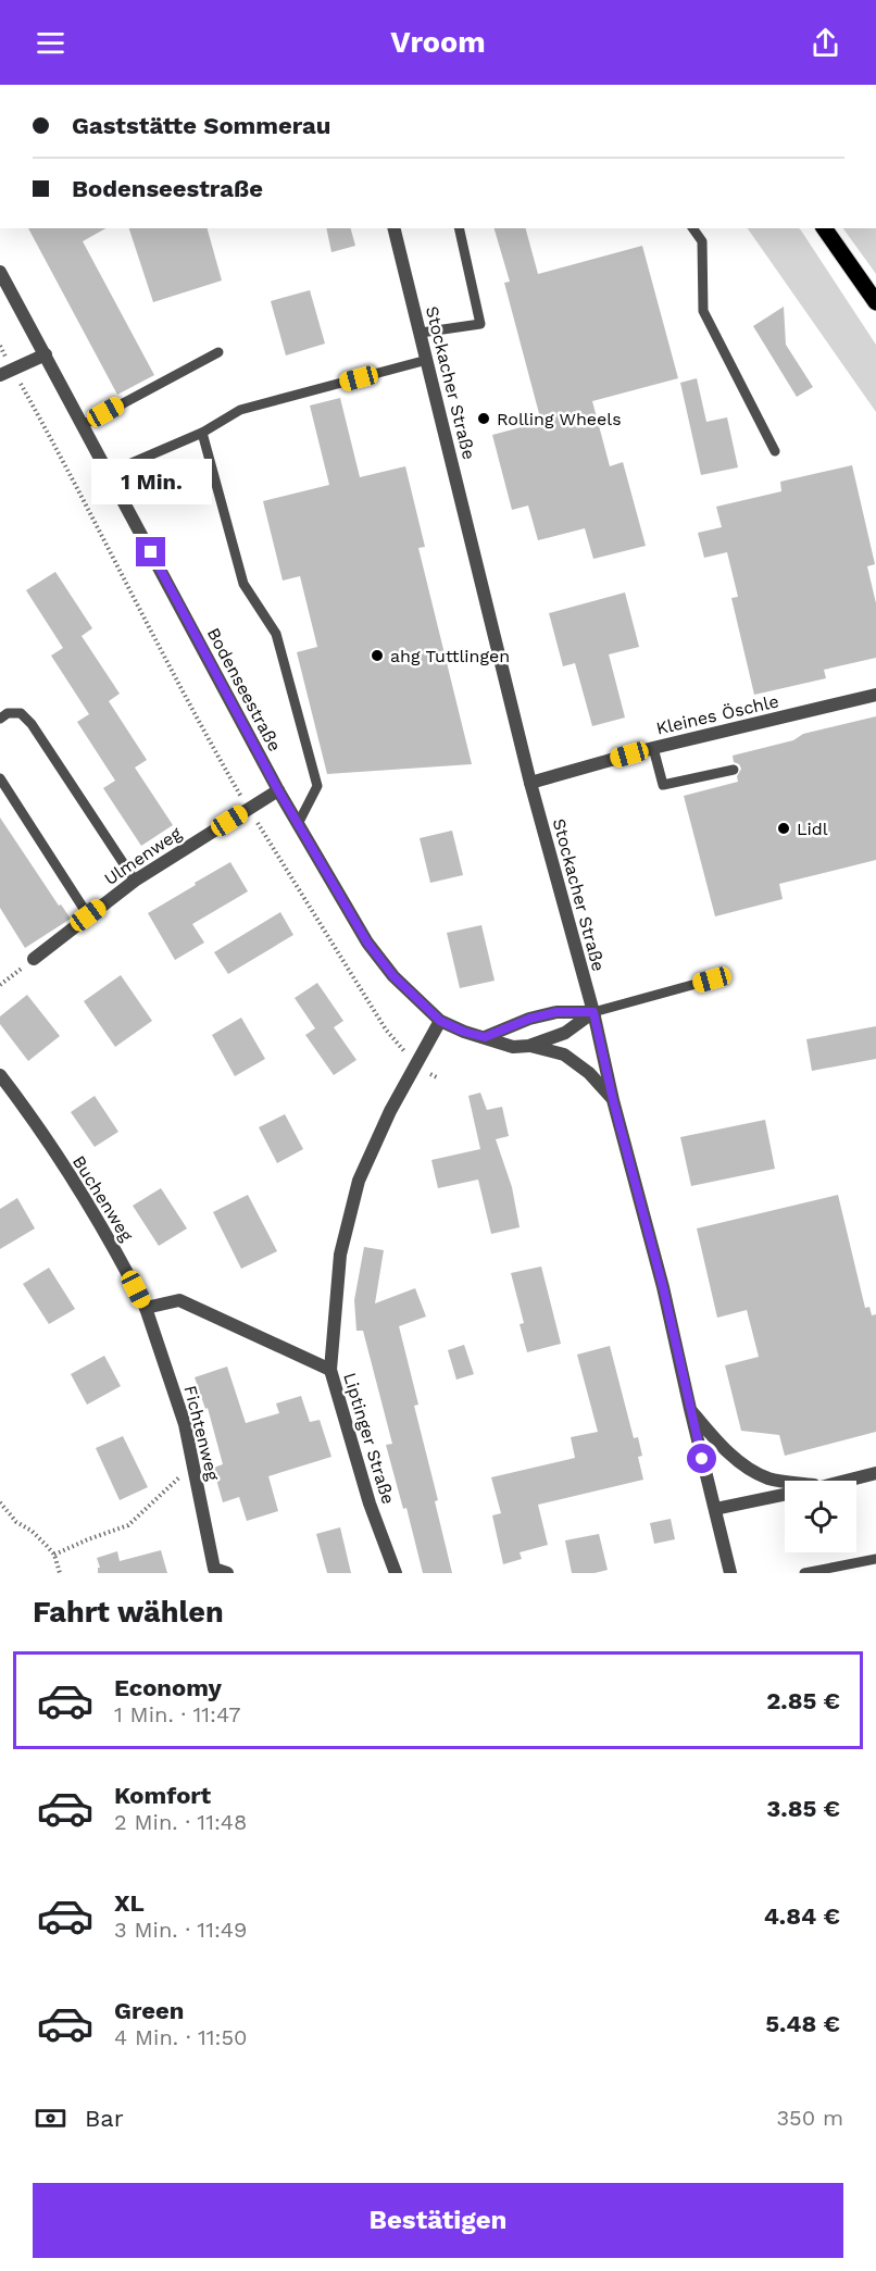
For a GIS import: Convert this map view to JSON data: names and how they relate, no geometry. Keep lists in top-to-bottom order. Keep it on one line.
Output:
{"streets":{"street":["Stockacher Straße","Bodenseestraße","Kleines Öschle","Ulmenweg","Buchenweg","Fichtenweg","Liptinger Straße"]},"crossings":[["Stockacher Straße","Bodenseestraße"],["Stockacher Straße","Kleines Öschle"],["Bodenseestraße","Ulmenweg"],["Bodenseestraße","Liptinger Straße"],["Buchenweg","Fichtenweg"]],"places":["Rolling Wheels","ahg Tuttlingen","Lidl"],"page":{"header":"Vroom","banner":["Gaststätte Sommerau","Bodenseestraße"],"bubble":"1 Min.","heading":"Fahrt wählen","list":[{"name":"Economy","note":"1 Min. · 11:47","value":"2.85 €"},{"name":"Komfort","note":"2 Min. · 11:48","value":"3.85 €"},{"name":"XL","note":"3 Min. · 11:49","value":"4.84 €"},{"name":"Green","note":"4 Min. · 11:50","value":"5.48 €"}],"pay":["Bar","350 m"],"buttons":"Bestätigen"}}
